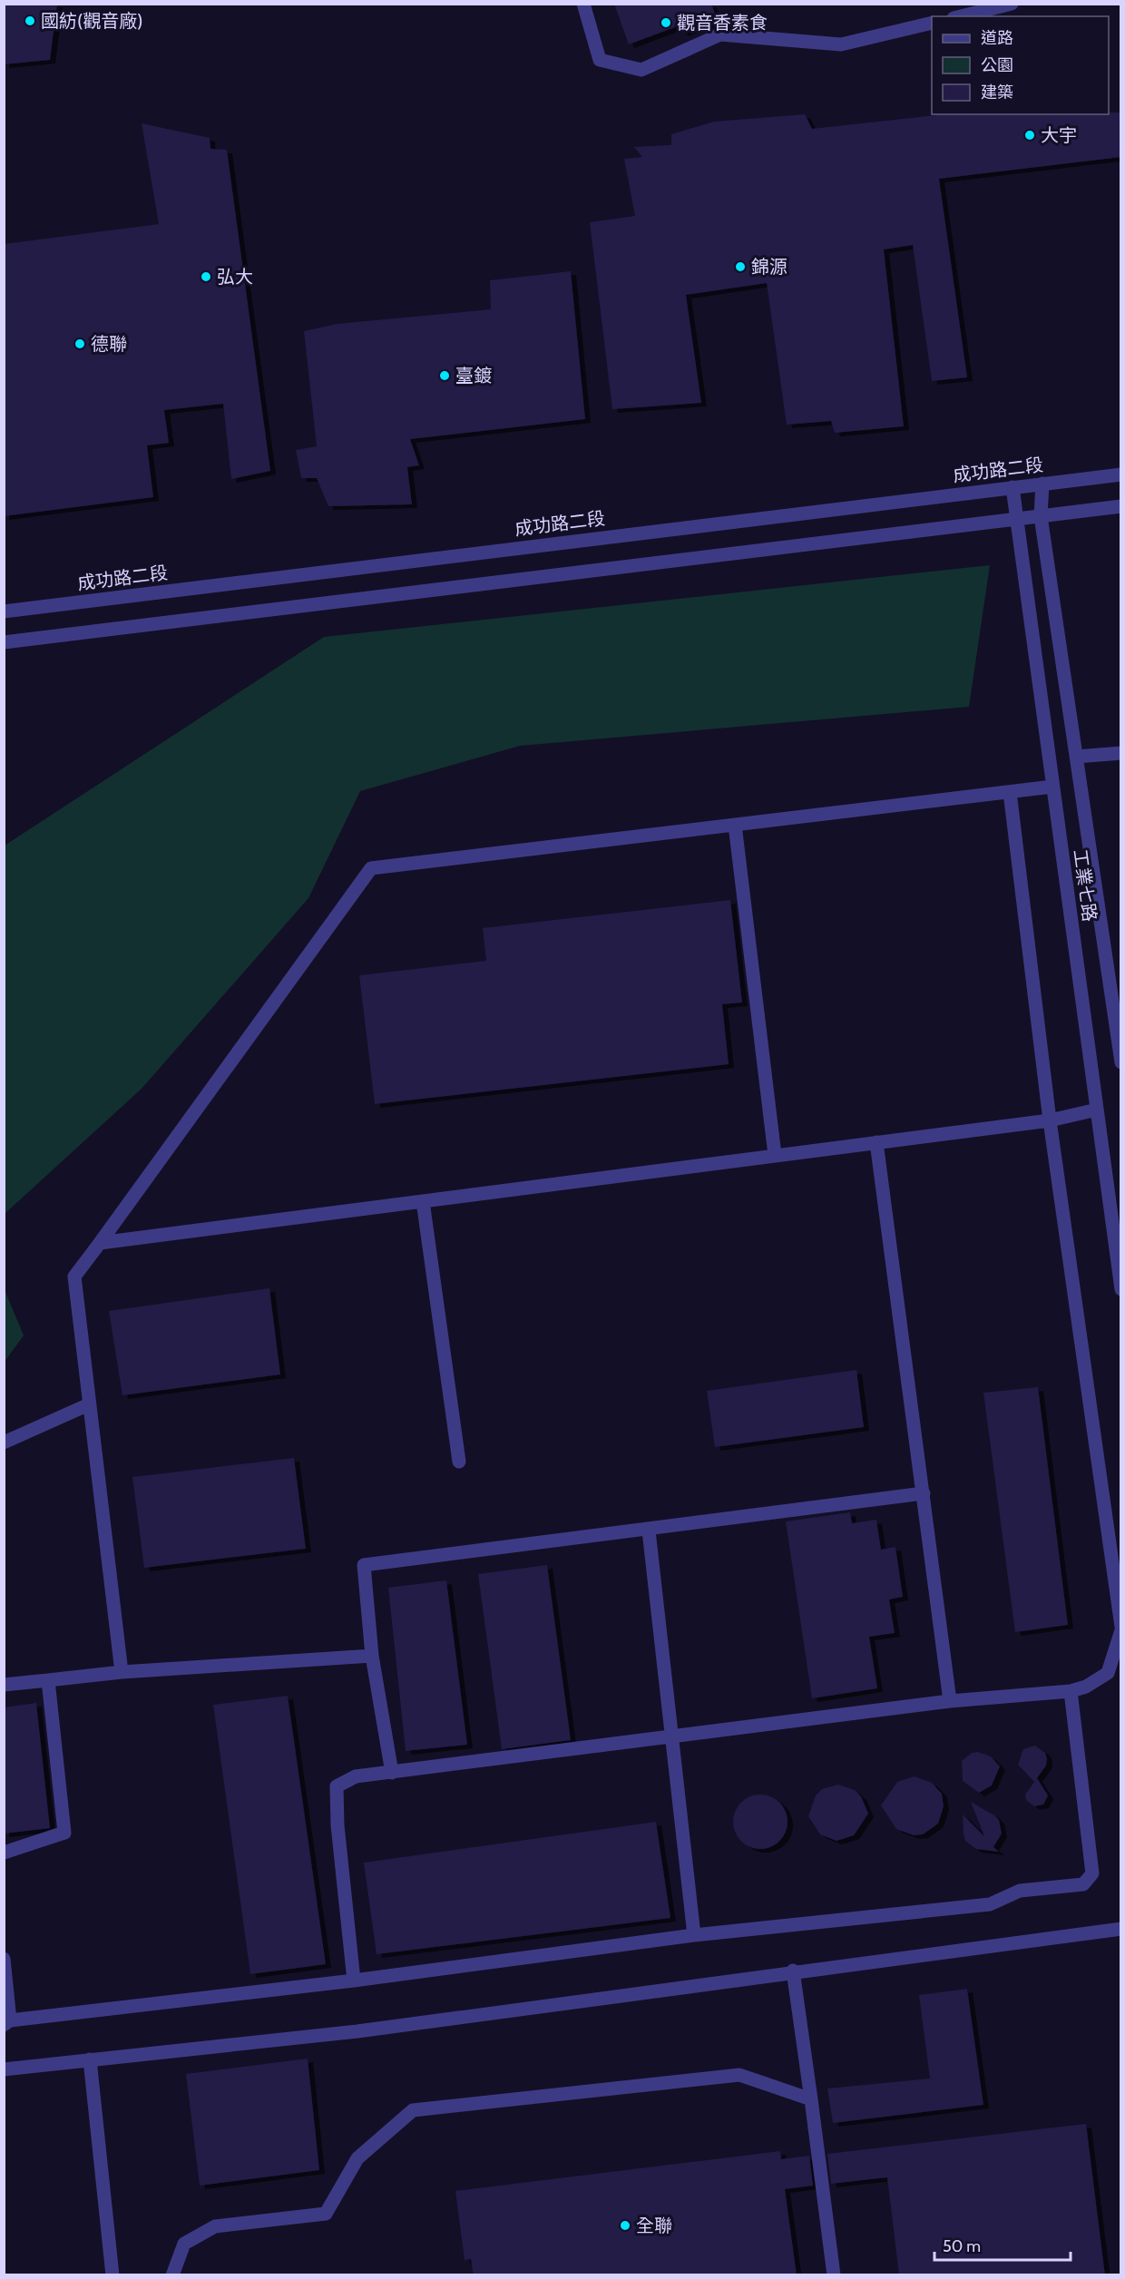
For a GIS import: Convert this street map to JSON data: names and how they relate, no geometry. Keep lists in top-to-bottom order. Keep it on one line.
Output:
{"streets":{"street":["成功路二段","工業七路"]},"crossings":[["成功路二段","工業七路"]],"places":["國紡(觀音廠)","觀音香素食","大宇","錦源","弘大","德聯","臺鍍","全聯"],"legend":["道路","公園","建築"],"scale_bar":"50 m"}
